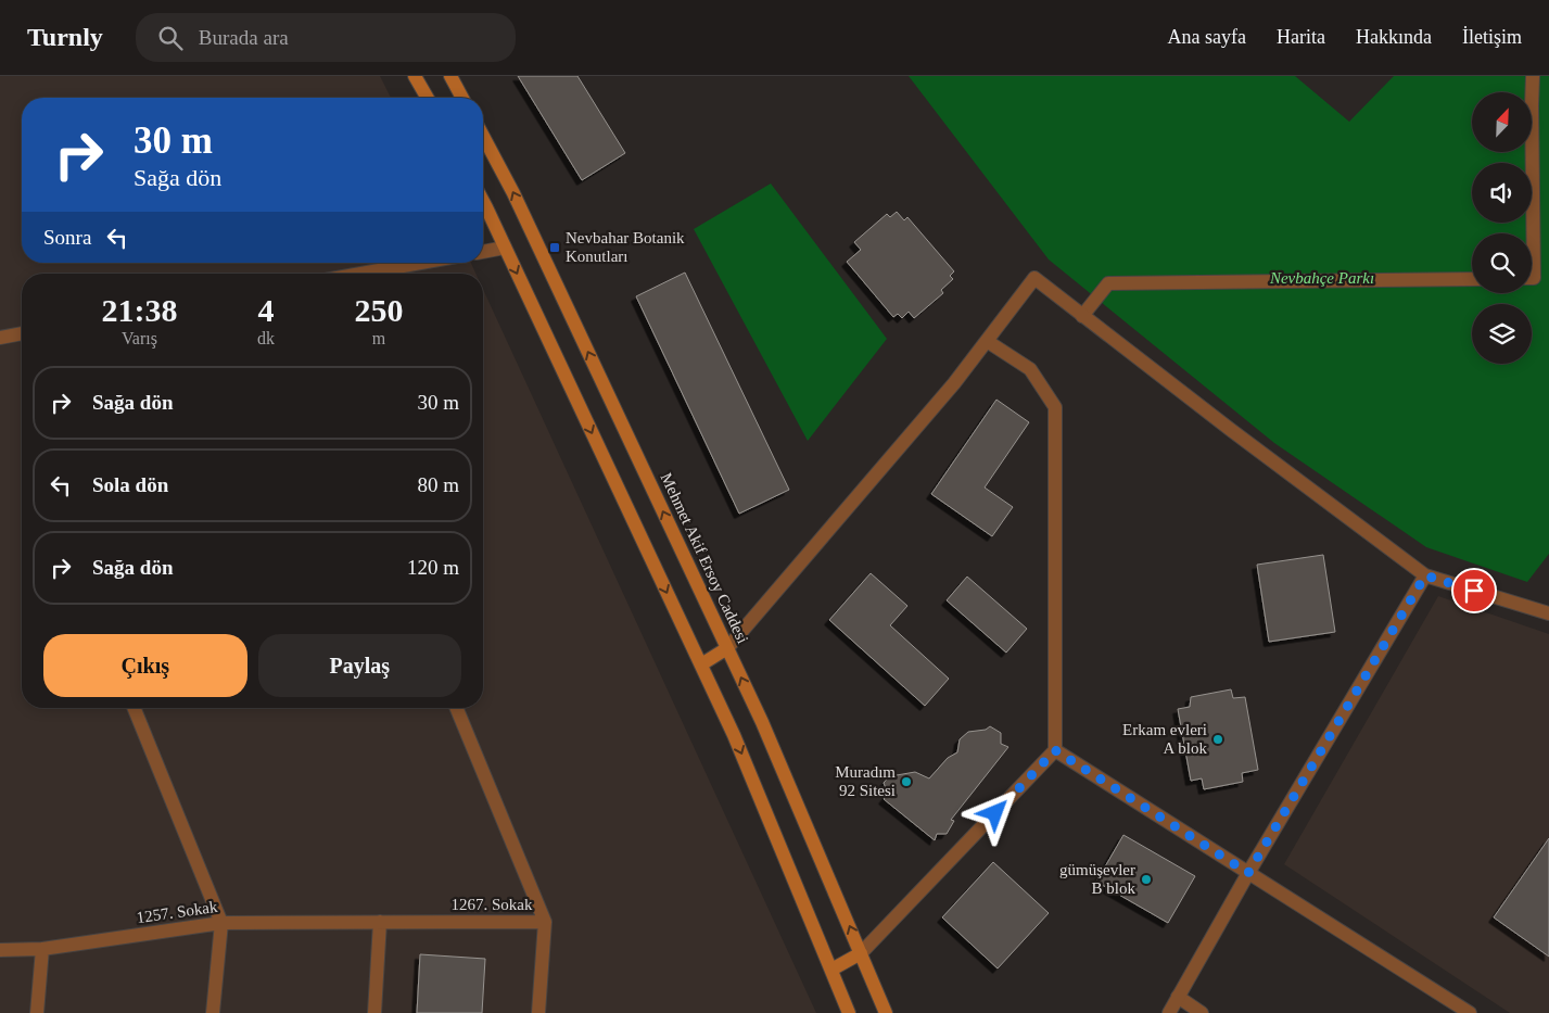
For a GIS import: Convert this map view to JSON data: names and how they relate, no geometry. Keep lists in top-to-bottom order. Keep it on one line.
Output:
{"streets":{"main road":["Mehmet Akif Ersoy Caddesi"],"street":["1267. Sokak","1257. Sokak"]},"crossings":[["1267. Sokak","1257. Sokak"]],"parks":["Nevbahçe Parkı"],"places":{"transit":["Nevbahar Botanik Konutları"],"other":["Erkam evleri A blok","Muradım 92 Sitesi","gümüşevler B blok"]},"north":"top right","page":{"header":"Turnly","search":"Burada ara","nav":["Ana sayfa","Harita","Hakkında","İletişim"],"turn":["30 m","Sağa dön"],"then":"Sonra","eta":["21:38","Varış","4","dk","250","m"],"list":[{"name":"Sağa dön","value":"30 m"},{"name":"Sola dön","value":"80 m"},{"name":"Sağa dön","value":"120 m"}],"buttons":["Çıkış","Paylaş"]}}
